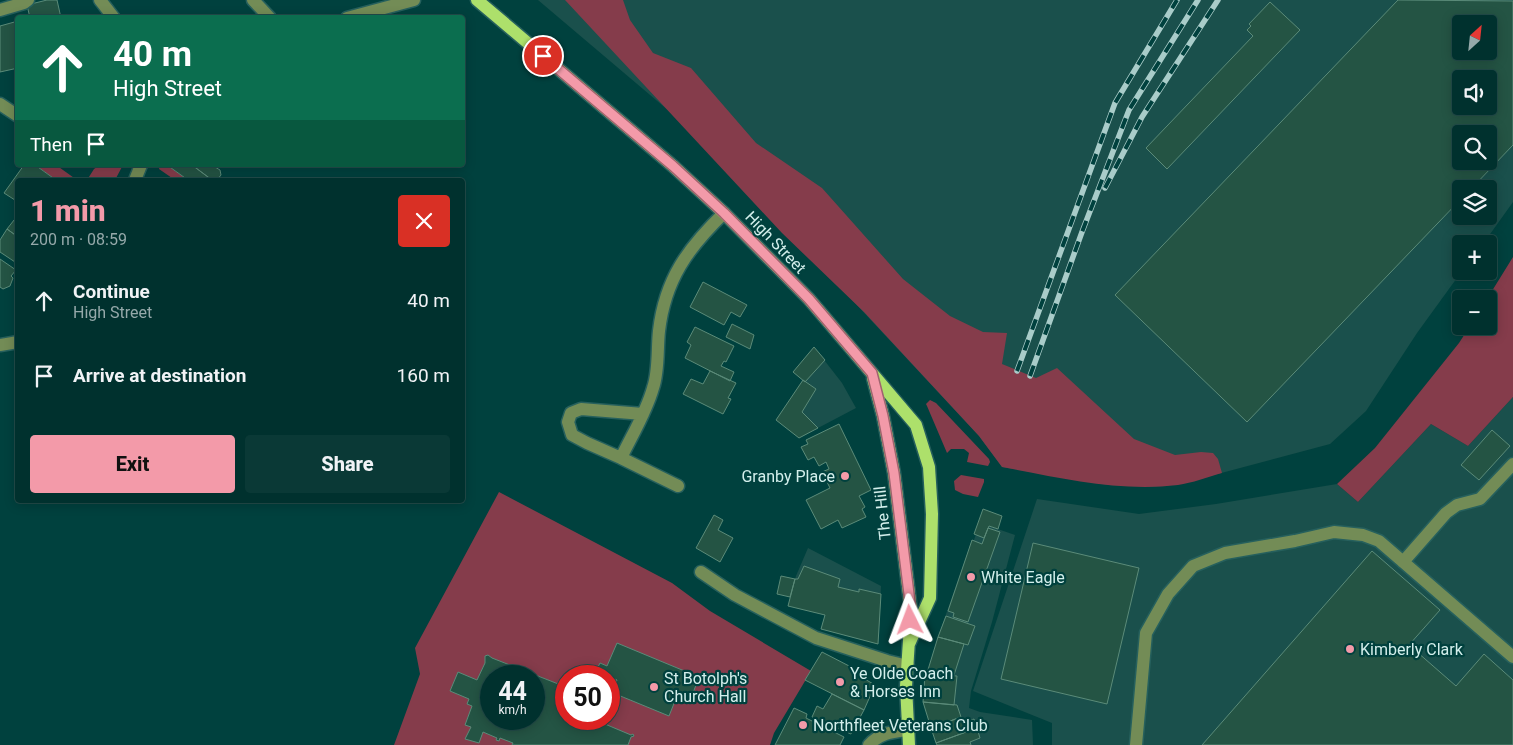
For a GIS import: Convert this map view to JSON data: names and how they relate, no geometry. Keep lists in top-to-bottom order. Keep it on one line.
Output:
{"streets":{"main road":["High Street","The Hill"]},"crossings":[["High Street","The Hill"]],"places":["Granby Place","White Eagle","Kimberly Clark","Ye Olde Coach & Horses Inn","St Botolph's Church Hall","Northfleet Veterans Club"],"north":"top right","page":{"map_buttons":["+","−"],"turn":["40 m","High Street"],"then":"Then","heading":["1 min","200 m · 08:59"],"list":[{"name":"Continue","note":"High Street","value":"40 m"},{"name":"Arrive at destination","value":"160 m"}],"buttons":["Exit","Share"],"speed":"44 km/h","limit":"50"}}
